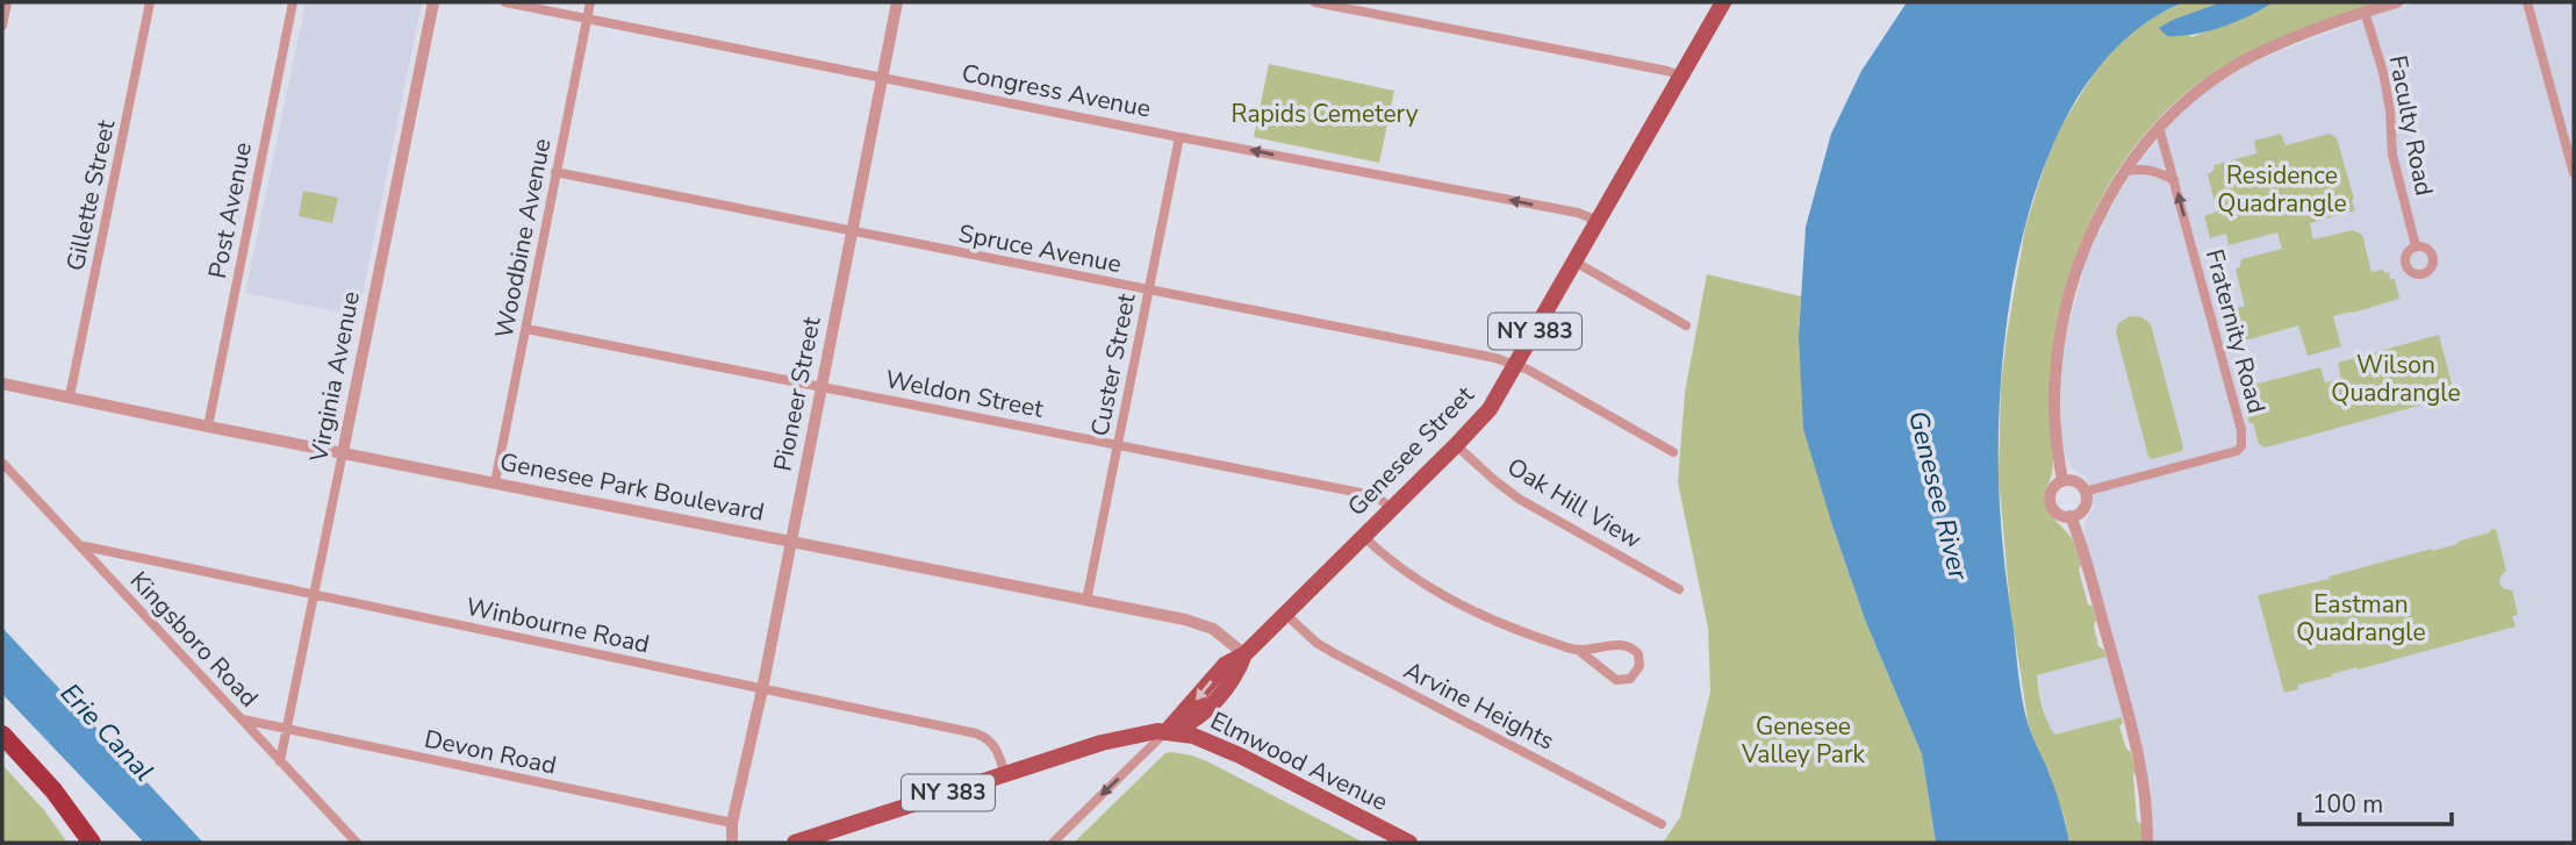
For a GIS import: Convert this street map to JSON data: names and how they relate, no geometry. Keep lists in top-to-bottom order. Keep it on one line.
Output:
{"streets":{"main road":["NY 383","Genesee Street","Elmwood Avenue"],"street":["Congress Avenue","Faculty Road","Gillette Street","Post Avenue","Woodbine Avenue","Spruce Avenue","Fraternity Road","Custer Street","Virginia Avenue","Pioneer Street","Weldon Street","Genesee Park Boulevard","Oak Hill View","Winbourne Road","Kingsboro Road","Arvine Heights","Devon Road"]},"crossings":[["Congress Avenue","Woodbine Avenue"],["Congress Avenue","Custer Street"],["Congress Avenue","Pioneer Street"],["Congress Avenue","Genesee Street"],["Gillette Street","Genesee Park Boulevard"],["Post Avenue","Genesee Park Boulevard"],["Woodbine Avenue","Spruce Avenue"],["Woodbine Avenue","Weldon Street"],["Woodbine Avenue","Genesee Park Boulevard"],["Spruce Avenue","Custer Street"],["Spruce Avenue","Pioneer Street"],["Spruce Avenue","Genesee Street"],["NY 383","Genesee Street"],["NY 383","Winbourne Road"],["NY 383","Elmwood Avenue"],["Custer Street","Weldon Street"],["Custer Street","Genesee Park Boulevard"],["Virginia Avenue","Genesee Park Boulevard"],["Virginia Avenue","Winbourne Road"],["Virginia Avenue","Kingsboro Road"],["Virginia Avenue","Devon Road"],["Pioneer Street","Weldon Street"],["Pioneer Street","Genesee Park Boulevard"],["Pioneer Street","Winbourne Road"],["Pioneer Street","Devon Road"],["Weldon Street","Genesee Street"],["Genesee Street","Genesee Park Boulevard"],["Genesee Street","Oak Hill View"],["Genesee Street","Arvine Heights"],["Genesee Street","Elmwood Avenue"],["Winbourne Road","Kingsboro Road"],["Kingsboro Road","Devon Road"]],"one_way":["Congress Avenue"],"water":["Genesee River","Erie Canal"],"parks":["Rapids Cemetery","Residence Quadrangle","Wilson Quadrangle","Eastman Quadrangle","Genesee Valley Park"],"scale_bar":"100 m"}
